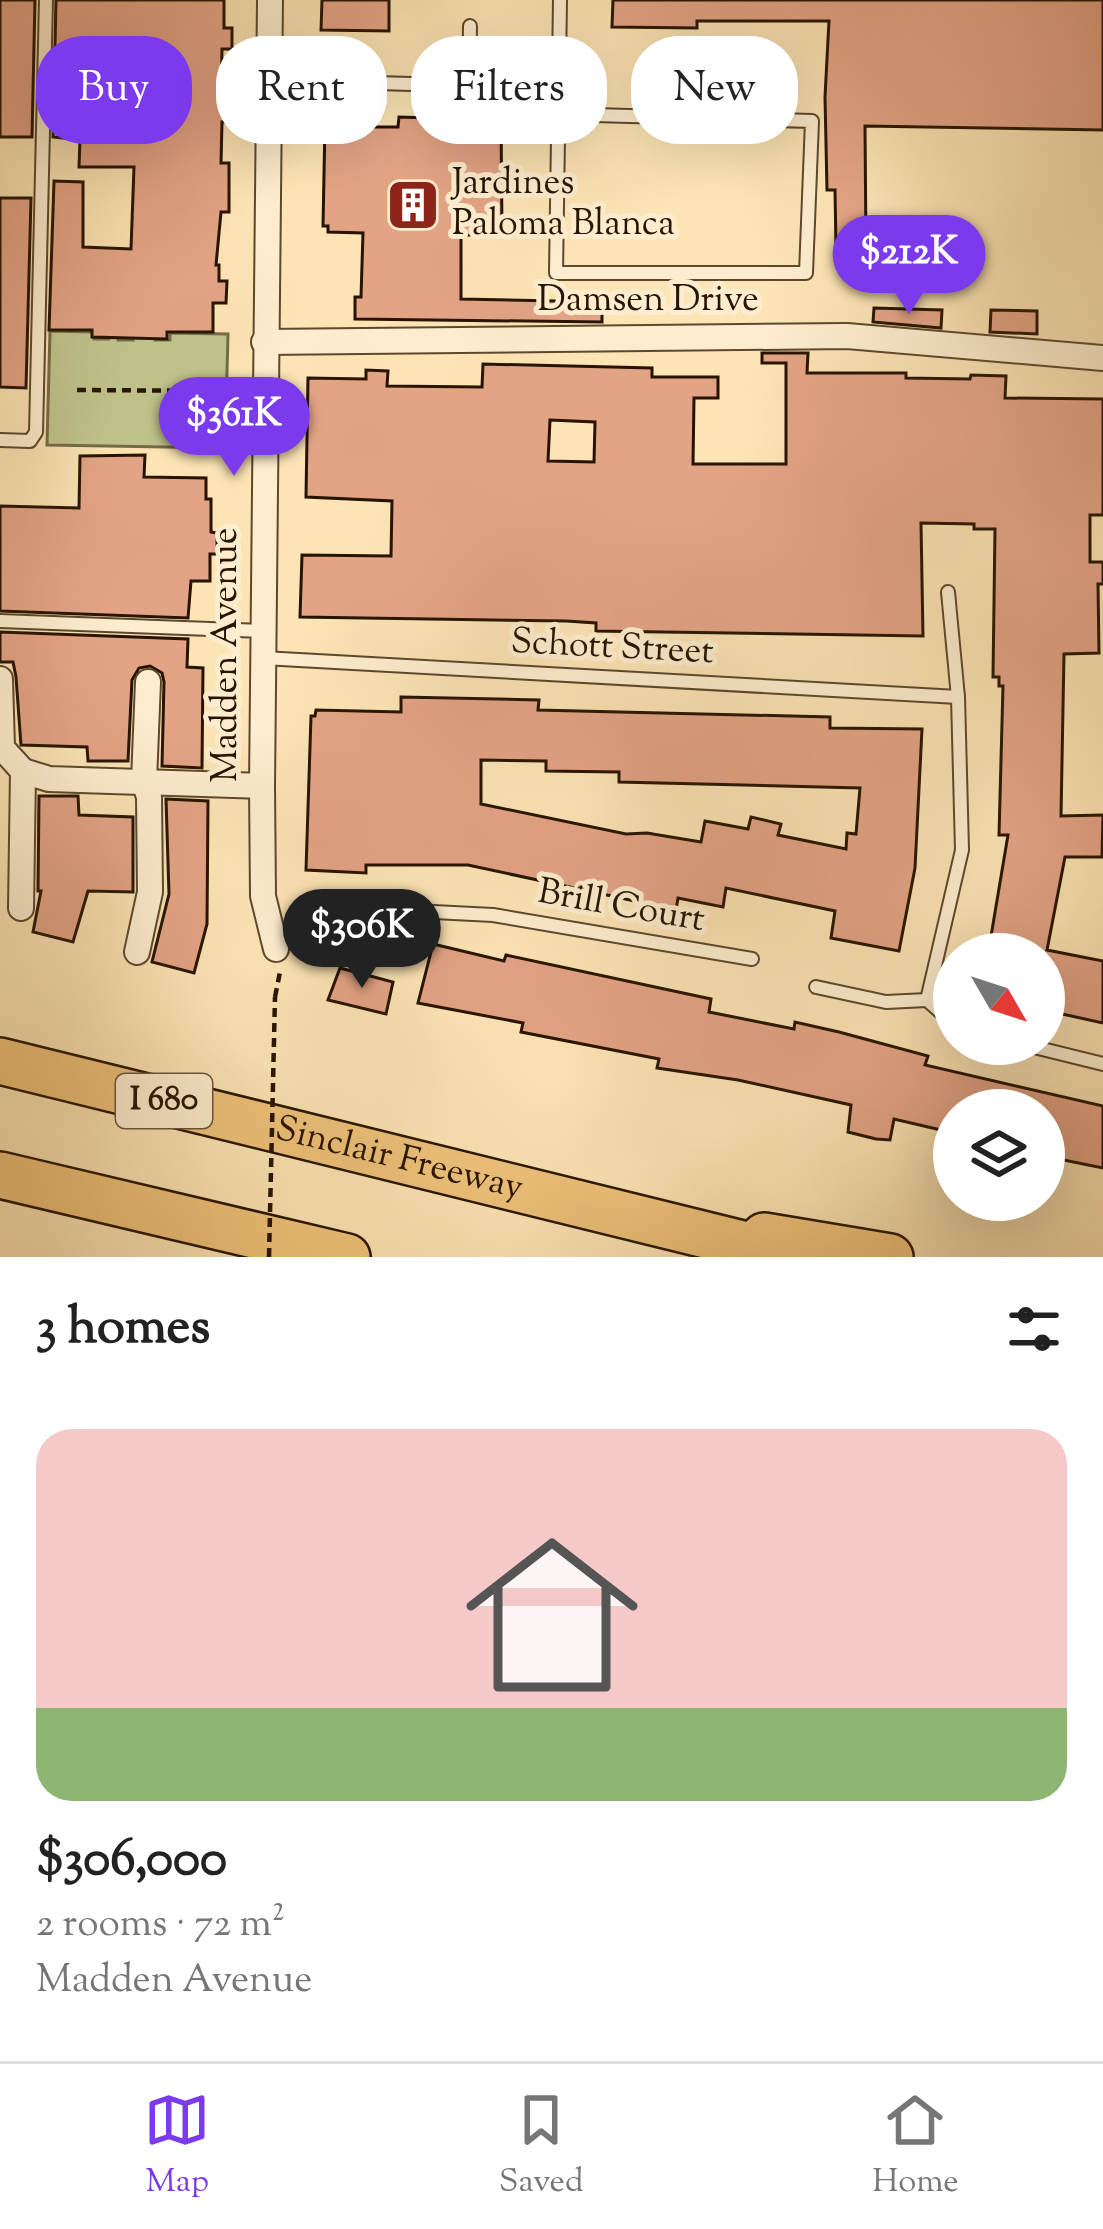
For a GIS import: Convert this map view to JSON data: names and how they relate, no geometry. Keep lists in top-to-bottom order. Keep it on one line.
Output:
{"streets":{"highway":["I 680","Sinclair Freeway"],"street":["Damsen Drive","Madden Avenue"],"lane":["Schott Street","Brill Court"]},"crossings":[["Damsen Drive","Madden Avenue"],["Schott Street","Madden Avenue"],["Madden Avenue","Brill Court"]],"places":{"building":["Jardines Paloma Blanca"]},"north":"bottom right","page":{"chip":["Buy","Rent","Filters","New"],"price":["$212K","$361K","$306K"],"heading":"3 homes","list":[{"name":"$306,000","note":"2 rooms · 72 m² · Madden Avenue"}],"tabs":["Map","Saved","Home"]}}
